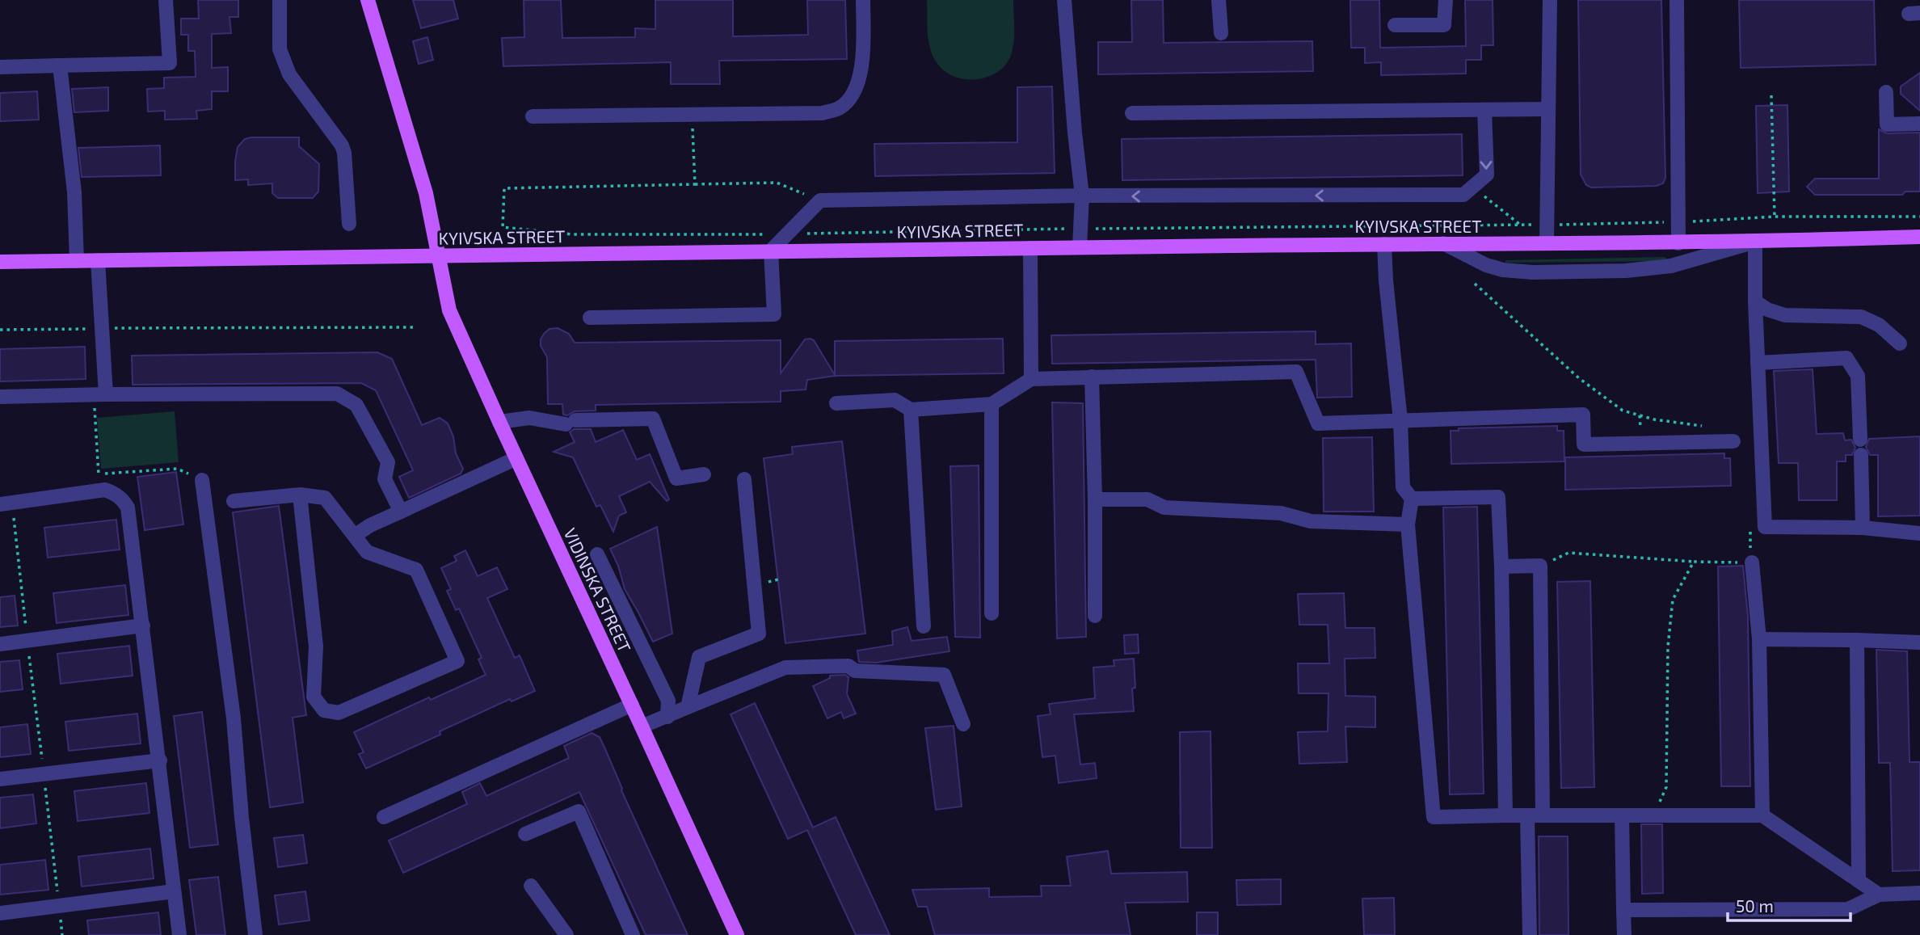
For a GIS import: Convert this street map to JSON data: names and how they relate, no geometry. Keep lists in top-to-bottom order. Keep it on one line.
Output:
{"streets":{"main road":["KYIVSKA STREET","VIDINSKA STREET"]},"crossings":[["KYIVSKA STREET","VIDINSKA STREET"]],"scale_bar":"50 m"}
